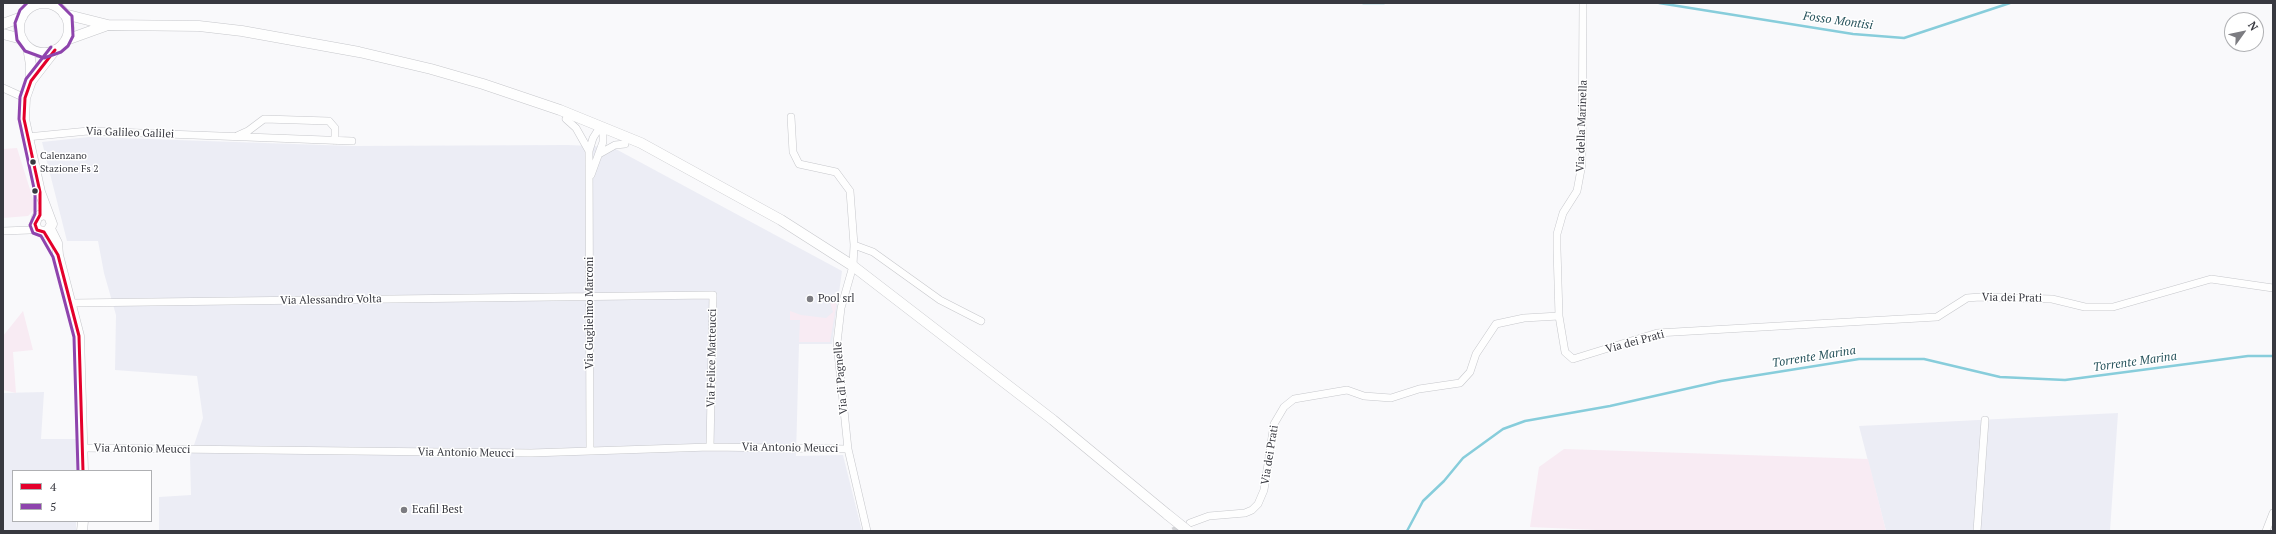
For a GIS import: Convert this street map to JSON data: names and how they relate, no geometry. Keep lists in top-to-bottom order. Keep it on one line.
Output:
{"streets":{"street":["Via della Marinella","Via Galileo Galilei","Via dei Prati","Via Alessandro Volta","Via Guglielmo Marconi","Via Felice Matteucci","Via di Pagnelle","Via Antonio Meucci"]},"crossings":[["Via della Marinella","Via dei Prati"],["Via Alessandro Volta","Via Guglielmo Marconi"],["Via Alessandro Volta","Via Felice Matteucci"],["Via Guglielmo Marconi","Via Felice Matteucci"],["Via Guglielmo Marconi","Via Antonio Meucci"],["Via Felice Matteucci","Via Antonio Meucci"],["Via di Pagnelle","Via Antonio Meucci"]],"water":["Fosso Montisi","Torrente Marina"],"places":["Calenzano Stazione Fs 2","Pool srl","Ecafil Best"],"lines":["transit line 5","transit line 4"],"legend":["4","5"],"north":"top right"}
